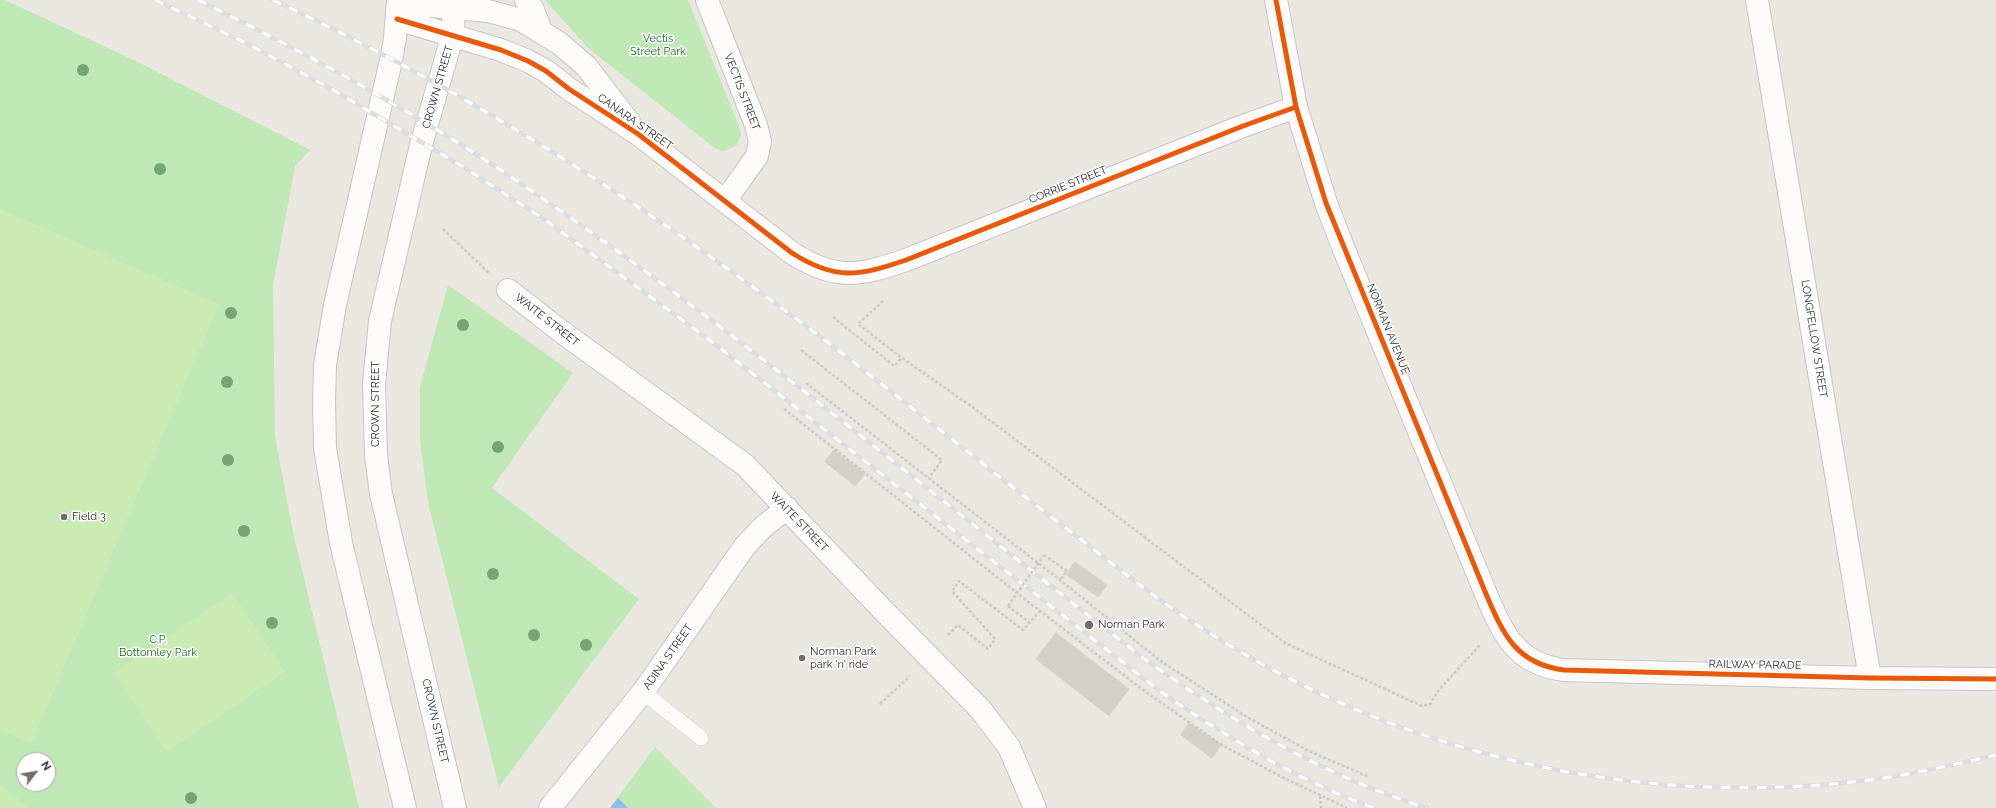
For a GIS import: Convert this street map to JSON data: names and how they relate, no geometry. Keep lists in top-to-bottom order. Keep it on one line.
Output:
{"streets":{"street":["CROWN STREET","VECTIS STREET","CANARA STREET","CORRIE STREET","WAITE STREET","NORMAN AVENUE","LONGFELLOW STREET","ADINA STREET","RAILWAY PARADE"]},"crossings":[["CROWN STREET","CANARA STREET"],["VECTIS STREET","CANARA STREET"],["CANARA STREET","CORRIE STREET"],["CORRIE STREET","NORMAN AVENUE"],["WAITE STREET","ADINA STREET"],["NORMAN AVENUE","RAILWAY PARADE"],["LONGFELLOW STREET","RAILWAY PARADE"]],"parks":["Vectis Street Park","C.P. Bottomley Park"],"places":["Field 3","Norman Park","Norman Park park 'n' ride"],"north":"top right"}
